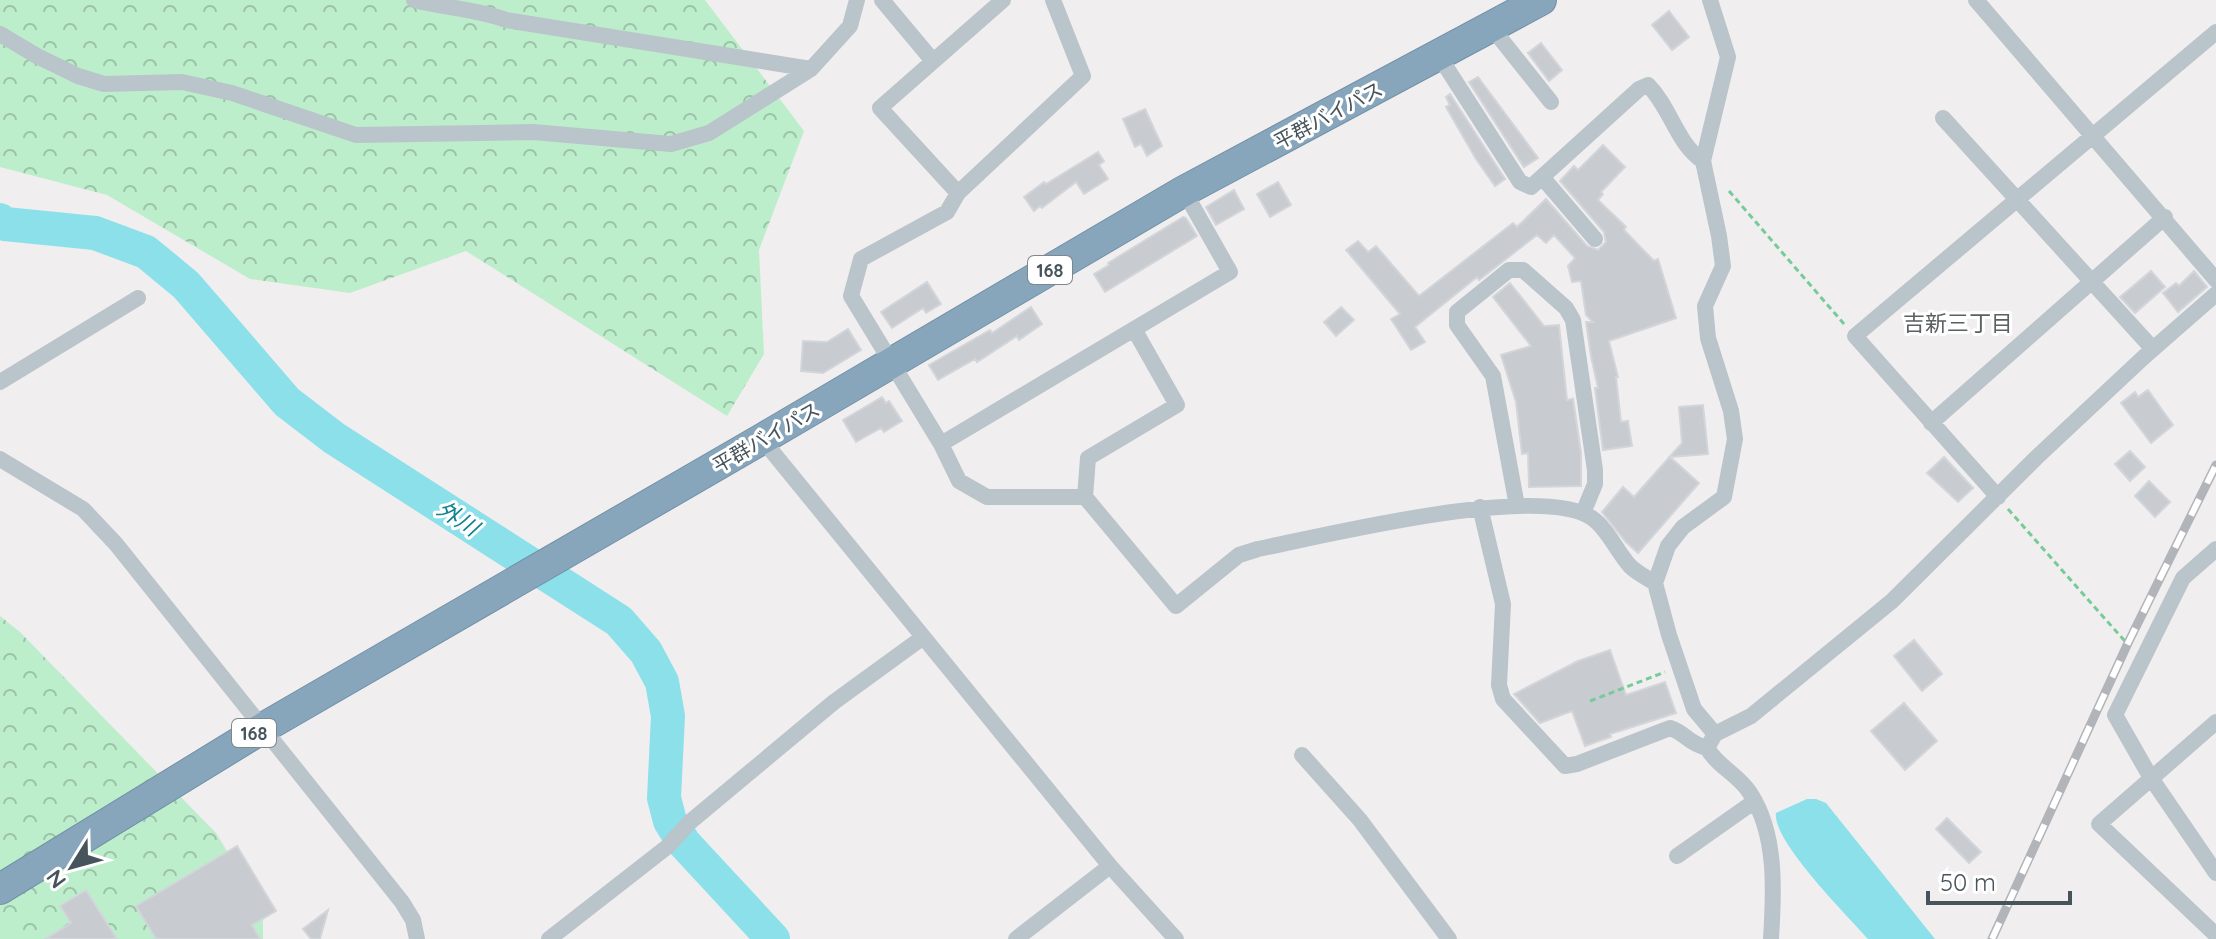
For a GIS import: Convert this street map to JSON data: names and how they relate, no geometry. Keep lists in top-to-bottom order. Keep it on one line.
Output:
{"streets":{"highway":["平群バイパス","168"]},"districts":["吉新三丁目"],"water":["外川"],"scale_bar":"50 m","north":"bottom left"}
